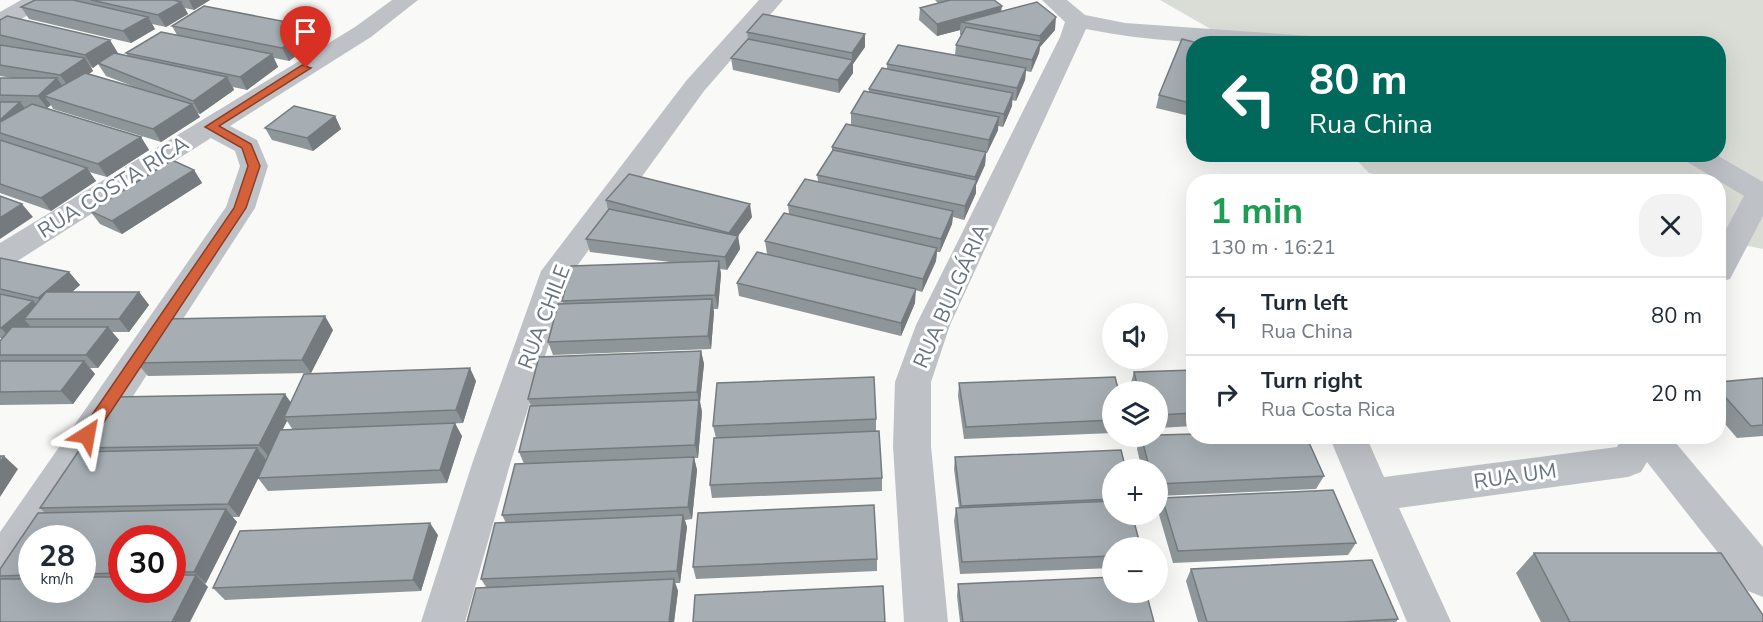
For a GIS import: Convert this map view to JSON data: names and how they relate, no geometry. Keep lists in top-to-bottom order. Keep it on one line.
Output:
{"streets":{"street":["RUA COSTA RICA","RUA BULGÁRIA","RUA CHILE","RUA UM"]},"page":{"turn":["80 m","Rua China"],"heading":["1 min","130 m · 16:21"],"list":[{"name":"Turn left","note":"Rua China","value":"80 m"},{"name":"Turn right","note":"Rua Costa Rica","value":"20 m"}],"map_buttons":["+","−"],"speed":"28 km/h","limit":"30"}}
